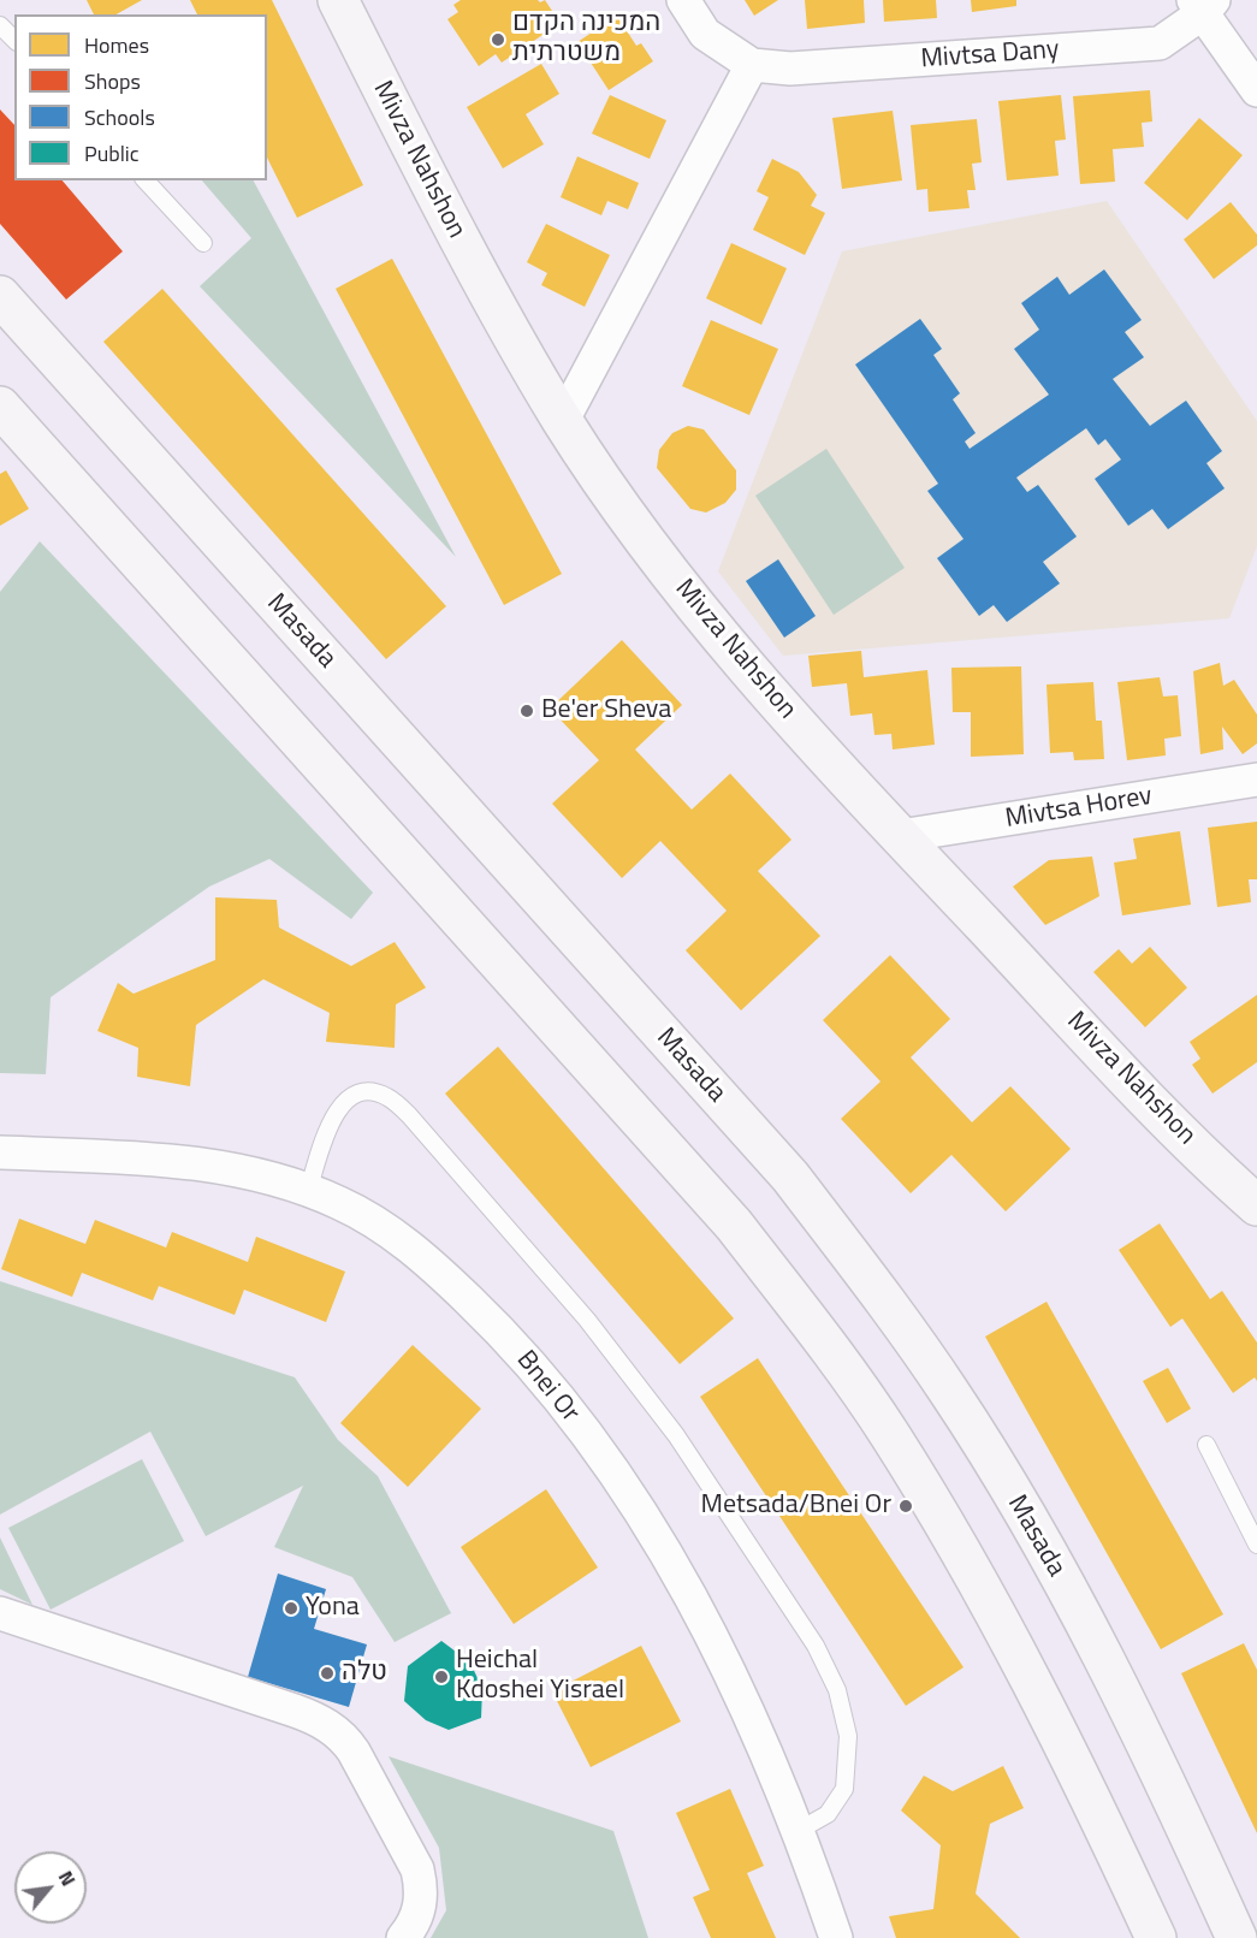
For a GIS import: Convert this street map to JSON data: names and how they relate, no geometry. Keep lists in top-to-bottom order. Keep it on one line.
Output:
{"streets":{"main road":["Mivza Nahshon","Masada"],"street":["Mivtsa Dany","Mivtsa Horev","Bnei Or"]},"crossings":[["Mivza Nahshon","Mivtsa Horev"]],"places":["המכינה הקדם משטרתית","Be'er Sheva","Metsada/Bnei Or","Yona","טלה","Heichal Kdoshei Yisrael"],"legend":["Homes","Shops","Schools","Public"],"north":"top right"}
